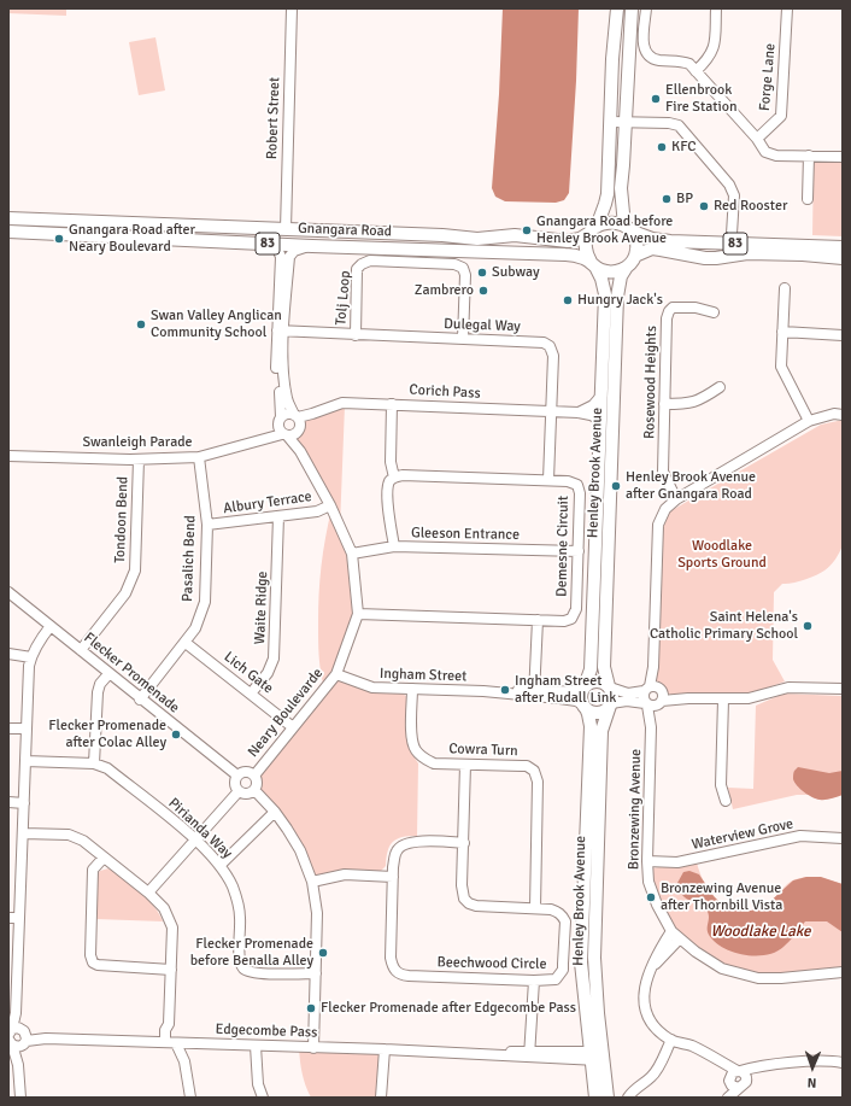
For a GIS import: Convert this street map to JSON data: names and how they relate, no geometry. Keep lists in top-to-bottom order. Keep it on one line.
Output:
{"streets":{"main road":["Gnangara Road","83","Henley Brook Avenue"],"street":["Forge Lane","Robert Street","Tolj Loop","Dulegal Way","Rosewood Heights","Corich Pass","Swanleigh Parade","Albury Terrace","Tondoon Bend","Gleeson Entrance","Demesne Circuit","Pasalich Bend","Waite Ridge","Flecker Promenade","Lich Gate","Ingham Street","Neary Boulevarde","Cowra Turn","Bronzewing Avenue","Pirianda Way","Waterview Grove","Beechwood Circle","Edgecombe Pass"]},"crossings":[["Robert Street","Gnangara Road"],["Gnangara Road","83"],["Gnangara Road","Henley Brook Avenue"],["Gnangara Road","Neary Boulevarde"],["83","Henley Brook Avenue"],["Tolj Loop","Dulegal Way"],["Dulegal Way","Corich Pass"],["Dulegal Way","Demesne Circuit"],["Dulegal Way","Neary Boulevarde"],["Rosewood Heights","Bronzewing Avenue"],["Corich Pass","Swanleigh Parade"],["Corich Pass","Henley Brook Avenue"],["Corich Pass","Neary Boulevarde"],["Swanleigh Parade","Tondoon Bend"],["Swanleigh Parade","Pasalich Bend"],["Swanleigh Parade","Neary Boulevarde"],["Henley Brook Avenue","Ingham Street"],["Henley Brook Avenue","Edgecombe Pass"],["Albury Terrace","Pasalich Bend"],["Albury Terrace","Waite Ridge"],["Albury Terrace","Neary Boulevarde"],["Tondoon Bend","Flecker Promenade"],["Gleeson Entrance","Demesne Circuit"],["Gleeson Entrance","Neary Boulevarde"],["Demesne Circuit","Neary Boulevarde"],["Pasalich Bend","Flecker Promenade"],["Pasalich Bend","Lich Gate"],["Waite Ridge","Lich Gate"],["Flecker Promenade","Neary Boulevarde"],["Lich Gate","Neary Boulevarde"],["Ingham Street","Neary Boulevarde"],["Ingham Street","Cowra Turn"],["Cowra Turn","Beechwood Circle"],["Bronzewing Avenue","Waterview Grove"]],"water":["Woodlake Lake"],"parks":["Woodlake Sports Ground"],"places":["Ellenbrook Fire Station","KFC","BP","Red Rooster","Gnangara Road before Henley Brook Avenue","Gnangara Road after Neary Boulevard","Subway","Zambrero","Hungry Jack's","Swan Valley Anglican Community School","Henley Brook Avenue after Gnangara Road","Saint Helena's Catholic Primary School","Ingham Street after Rudall Link","Flecker Promenade after Colac Alley","Bronzewing Avenue after Thornbill Vista","Flecker Promenade before Benalla Alley","Flecker Promenade after Edgecombe Pass"],"north":"bottom"}
